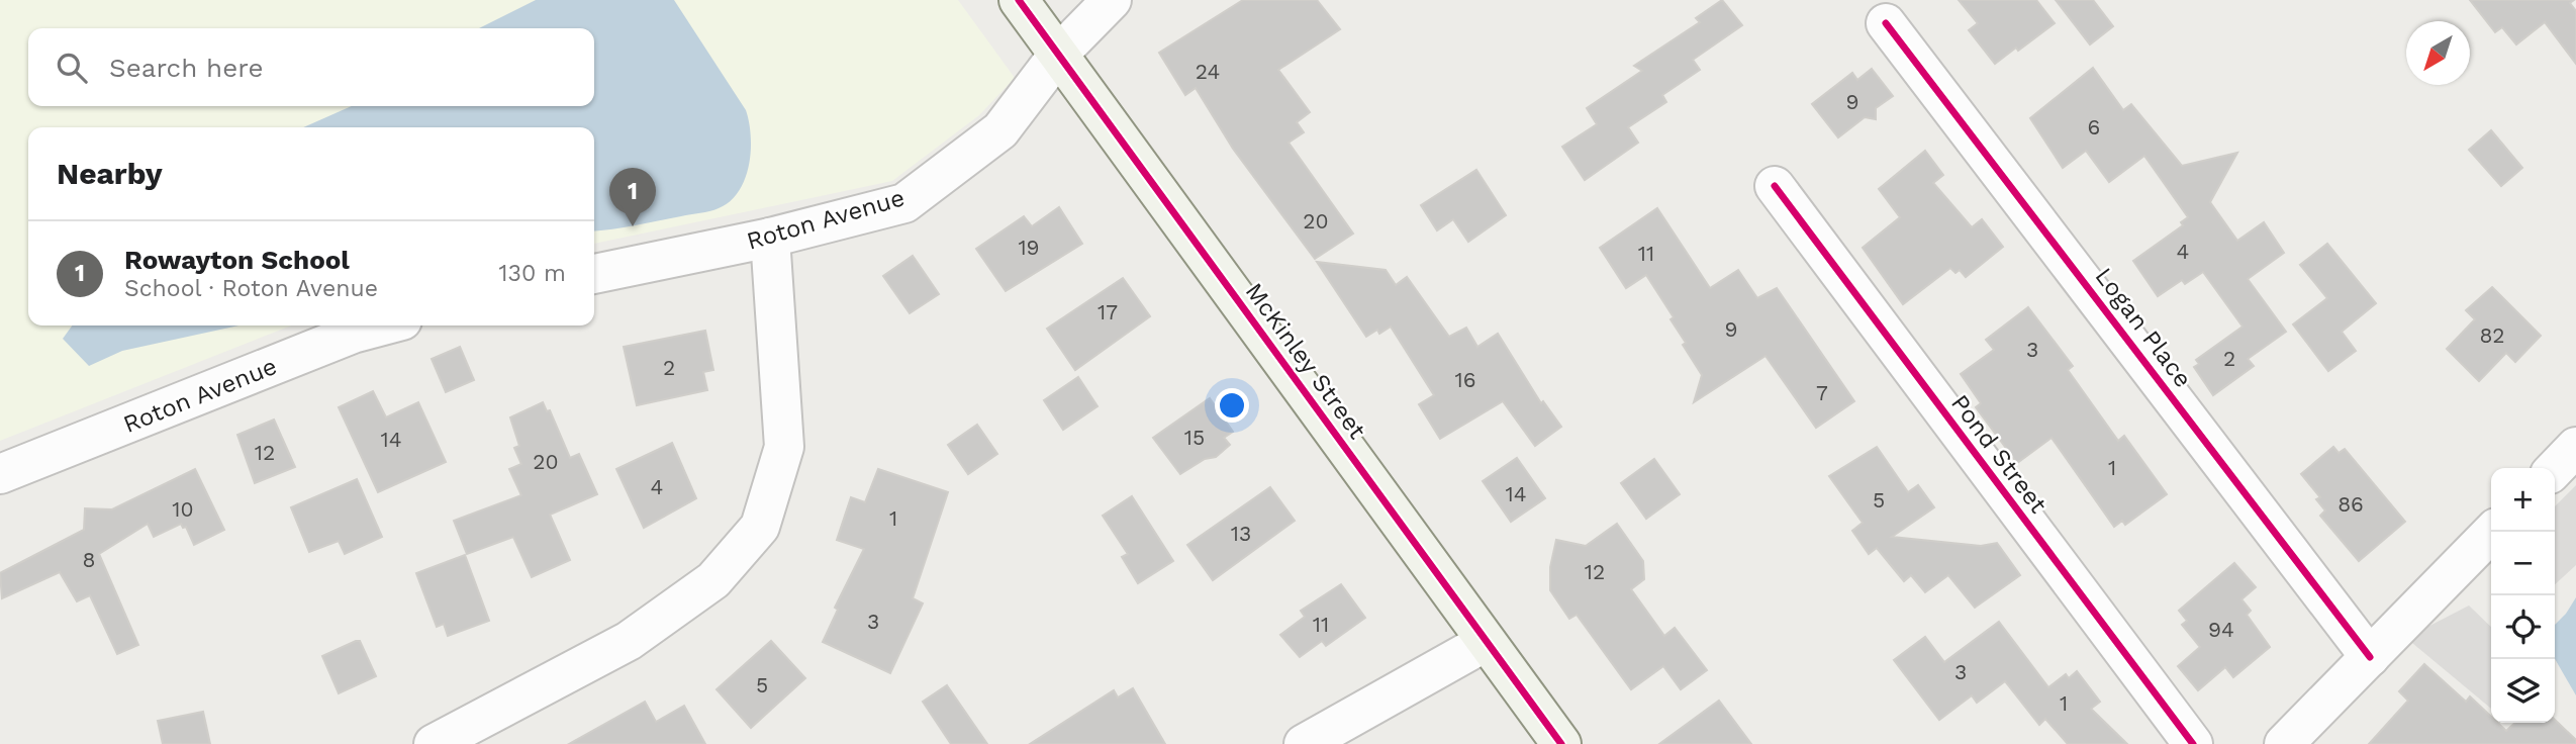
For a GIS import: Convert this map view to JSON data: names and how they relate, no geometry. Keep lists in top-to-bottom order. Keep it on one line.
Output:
{"streets":{"main road":["McKinley Street"],"street":["Roton Avenue","Logan Place","Pond Street"]},"crossings":[["Roton Avenue","McKinley Street"]],"house_numbers":["24","9","6","20","19","4","11","17","9","82","3","2","2","16","7","15","14","12","20","1","4","14","5","86","10","1","13","8","12","3","11","94","3","5","1"],"north":"bottom left","page":{"search":"Search here","heading":"Nearby","pins":"1","list":[{"mark":"1","name":"Rowayton School","note":"School · Roton Avenue","value":"130 m"}],"map_buttons":["+","−"]}}
